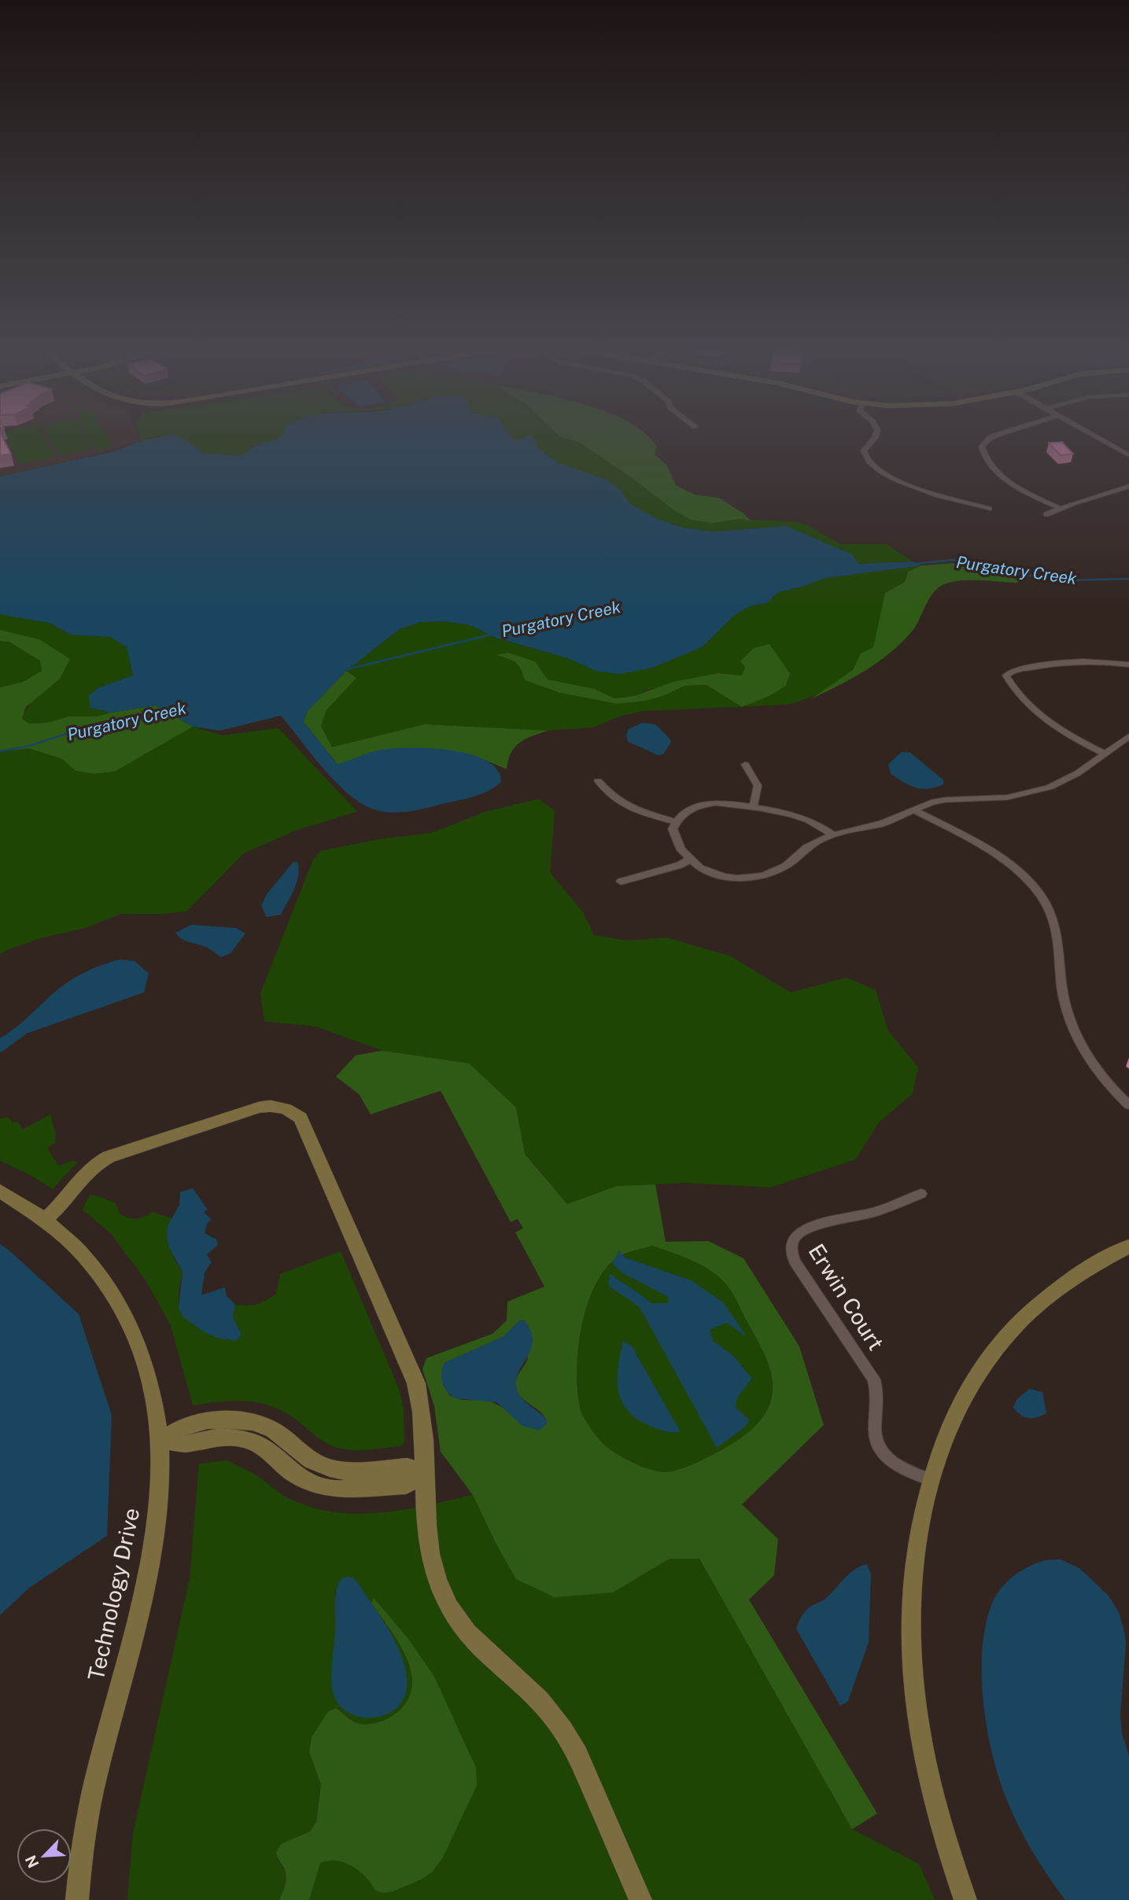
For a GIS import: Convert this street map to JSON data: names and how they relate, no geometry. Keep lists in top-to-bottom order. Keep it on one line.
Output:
{"streets":{"street":["Erwin Court","Technology Drive"]},"water":["Purgatory Creek"],"north":"bottom left"}
